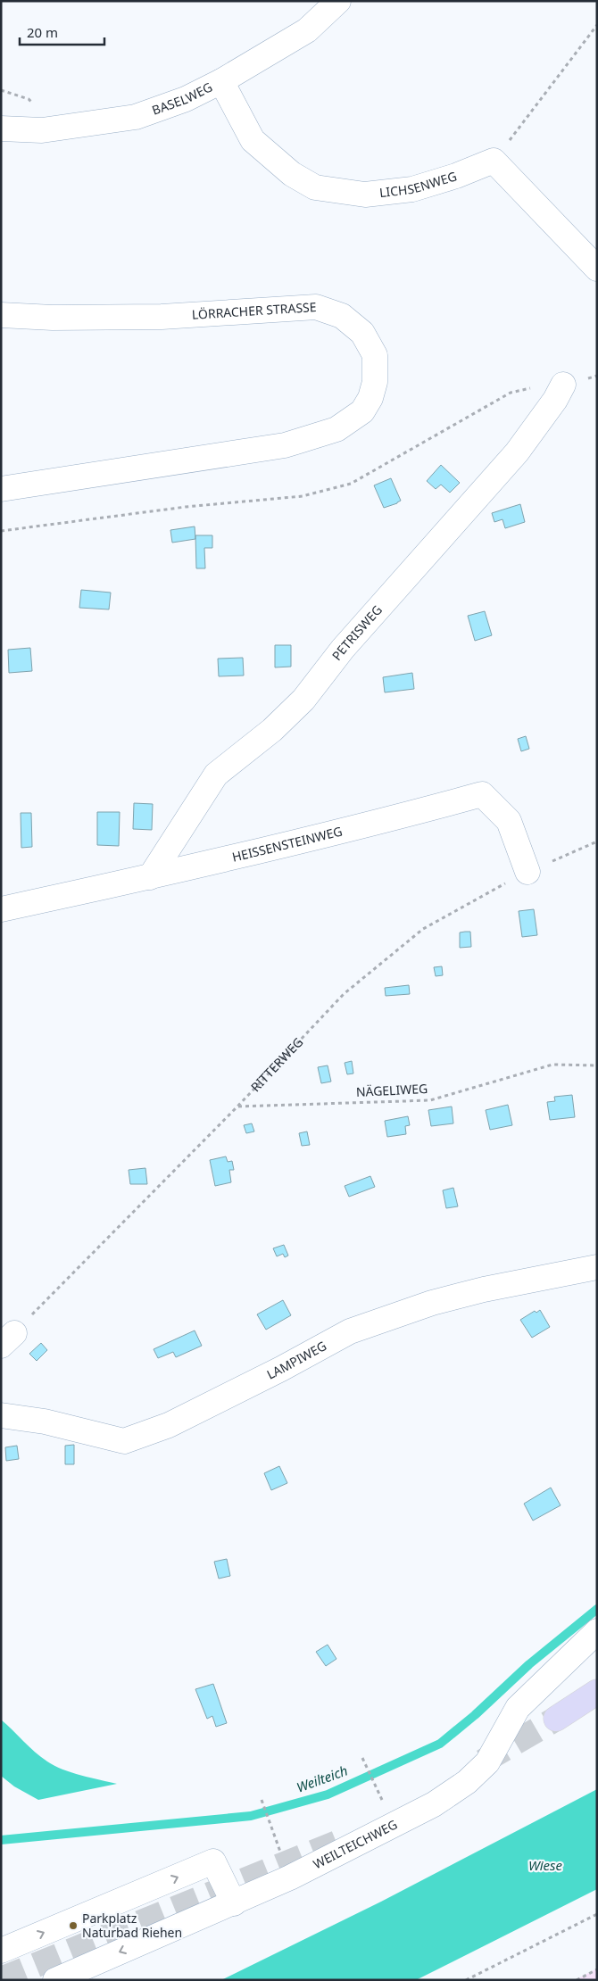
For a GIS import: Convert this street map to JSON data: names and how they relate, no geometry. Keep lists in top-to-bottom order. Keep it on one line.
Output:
{"streets":{"street":["BASELWEG","LICHSENWEG","LÖRRACHER STRASSE","PETRISWEG","HEISSENSTEINWEG","LAMPIWEG","WEILTEICHWEG"],"path":["RITTERWEG","NÄGELIWEG"]},"crossings":[["BASELWEG","LICHSENWEG"],["PETRISWEG","HEISSENSTEINWEG"],["HEISSENSTEINWEG","RITTERWEG"],["RITTERWEG","NÄGELIWEG"]],"water":["Weilteich","Wiese"],"places":["Parkplatz Naturbad Riehen"],"scale_bar":"20 m"}
